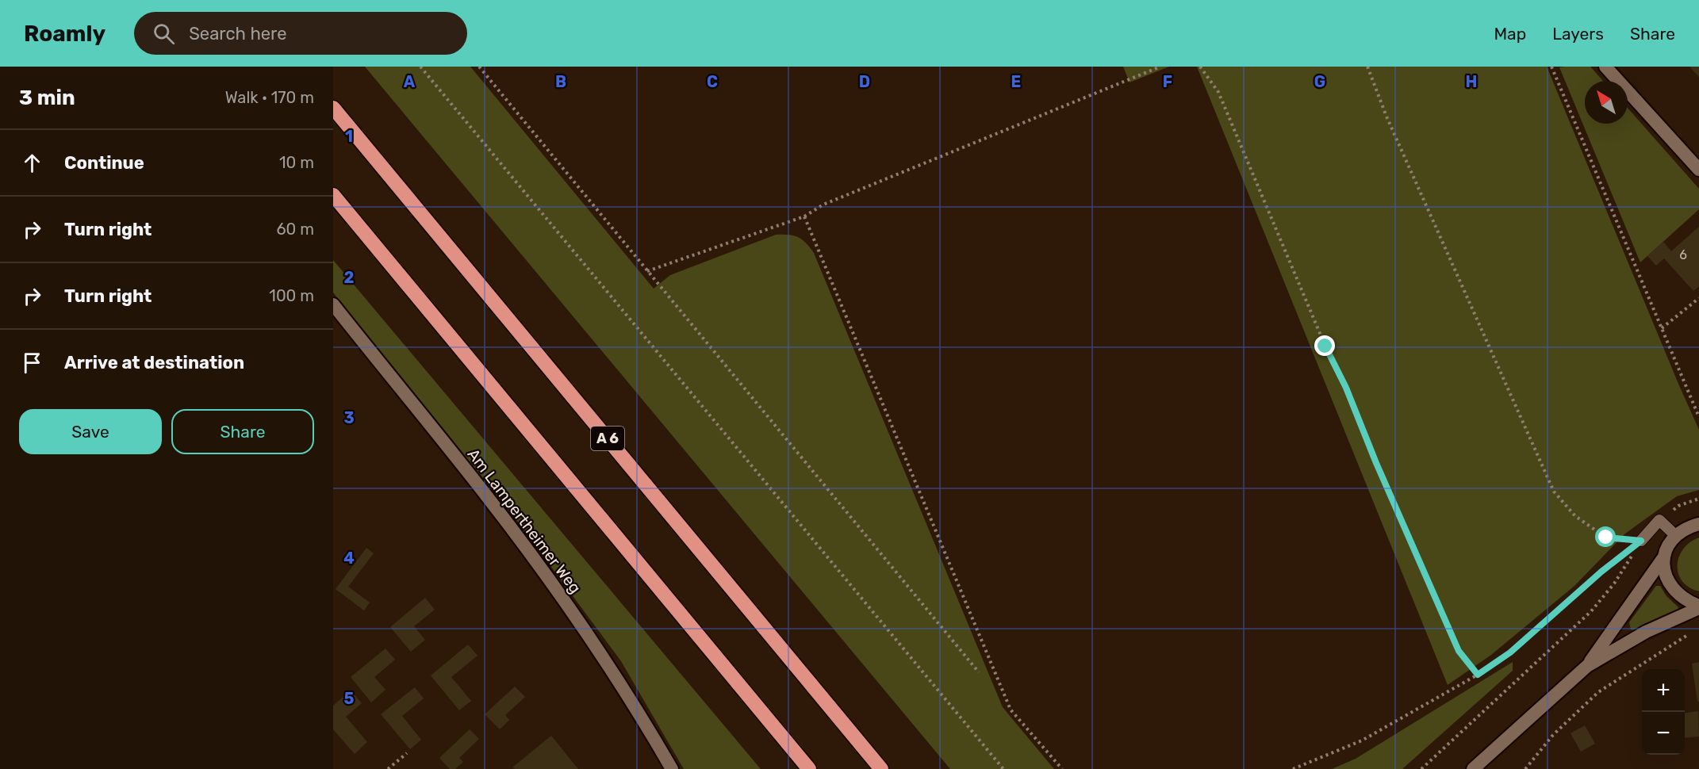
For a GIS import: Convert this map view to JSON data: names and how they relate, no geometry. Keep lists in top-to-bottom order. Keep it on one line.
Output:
{"streets":{"highway":["A 6"],"street":["Am Lampertheimer Weg"]},"house_numbers":["6"],"north":"top left","page":{"header":"Roamly","search":"Search here","nav":["Map","Layers","Share"],"heading":["3 min","Walk · 170 m"],"list":[["Continue","10 m"],["Turn right","60 m"],["Turn right","100 m"],"Arrive at destination"],"buttons":["Save","Share"],"map_buttons":["+","−"]},"grid":{"columns":["A","B","C","D","E","F","G","H"],"rows":["1","2","3","4","5"]}}
